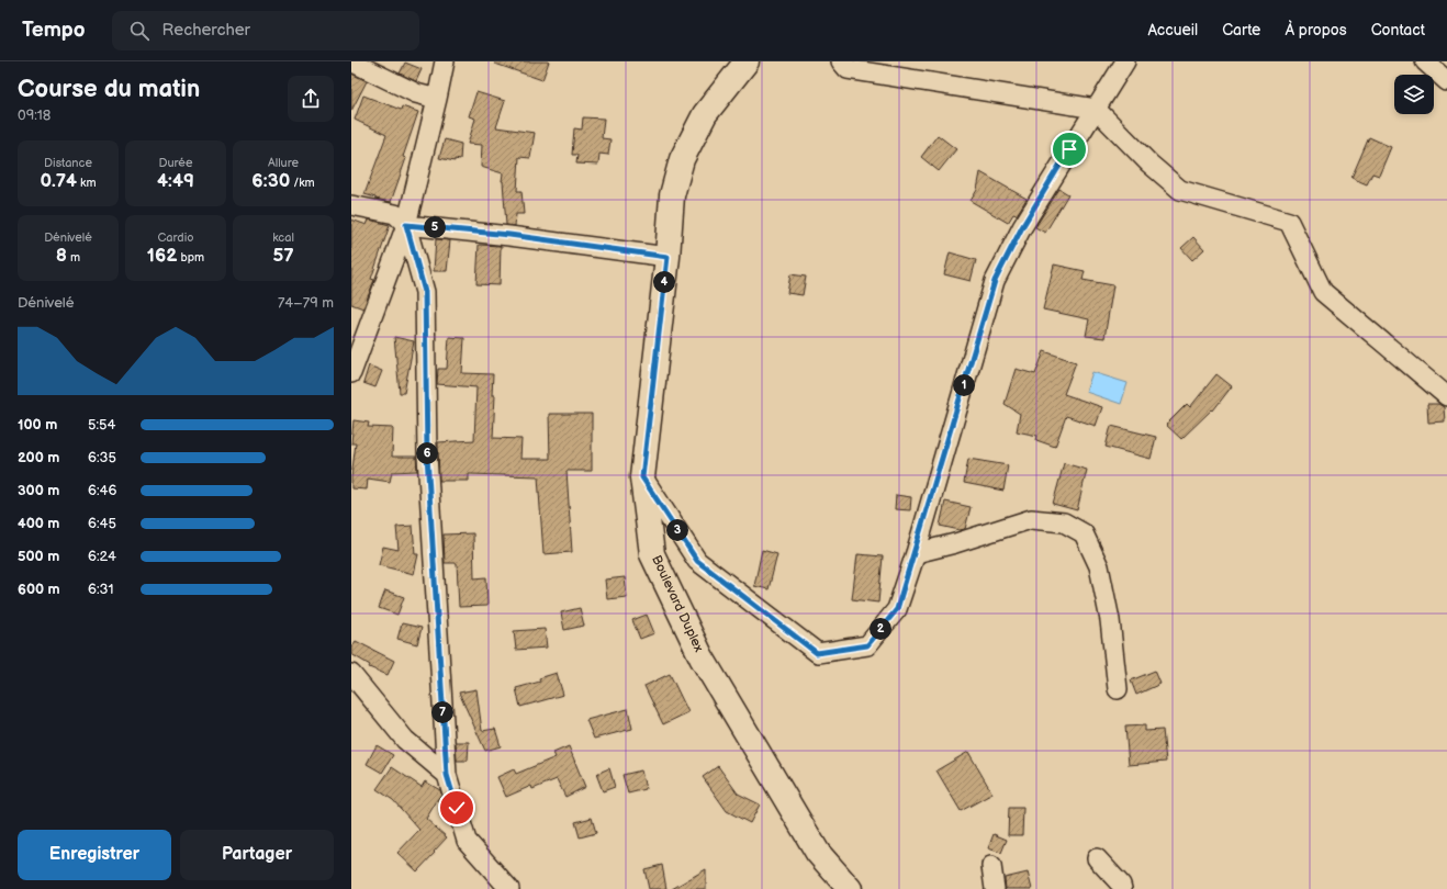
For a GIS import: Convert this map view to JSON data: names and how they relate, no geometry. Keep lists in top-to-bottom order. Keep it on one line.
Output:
{"streets":{"street":["Boulevard Duplex"]},"page":{"header":"Tempo","search":"Rechercher","nav":["Accueil","Carte","À propos","Contact"],"heading":["Course du matin","09:18"],"stats":[["Distance","0.74 km"],["Durée","4:49"],["Allure","6:30 /km"],["Dénivelé","8 m"],["Cardio","162 bpm"],["kcal","57"]],"pins":["5","4","1","6","3","2","7"],"chart":["Dénivelé","74–79 m"],"list":[{"name":"100 m","note":"5:54"},{"name":"200 m","note":"6:35"},{"name":"300 m","note":"6:46"},{"name":"400 m","note":"6:45"},{"name":"500 m","note":"6:24"},{"name":"600 m","note":"6:31"}],"buttons":["Enregistrer","Partager"]}}
